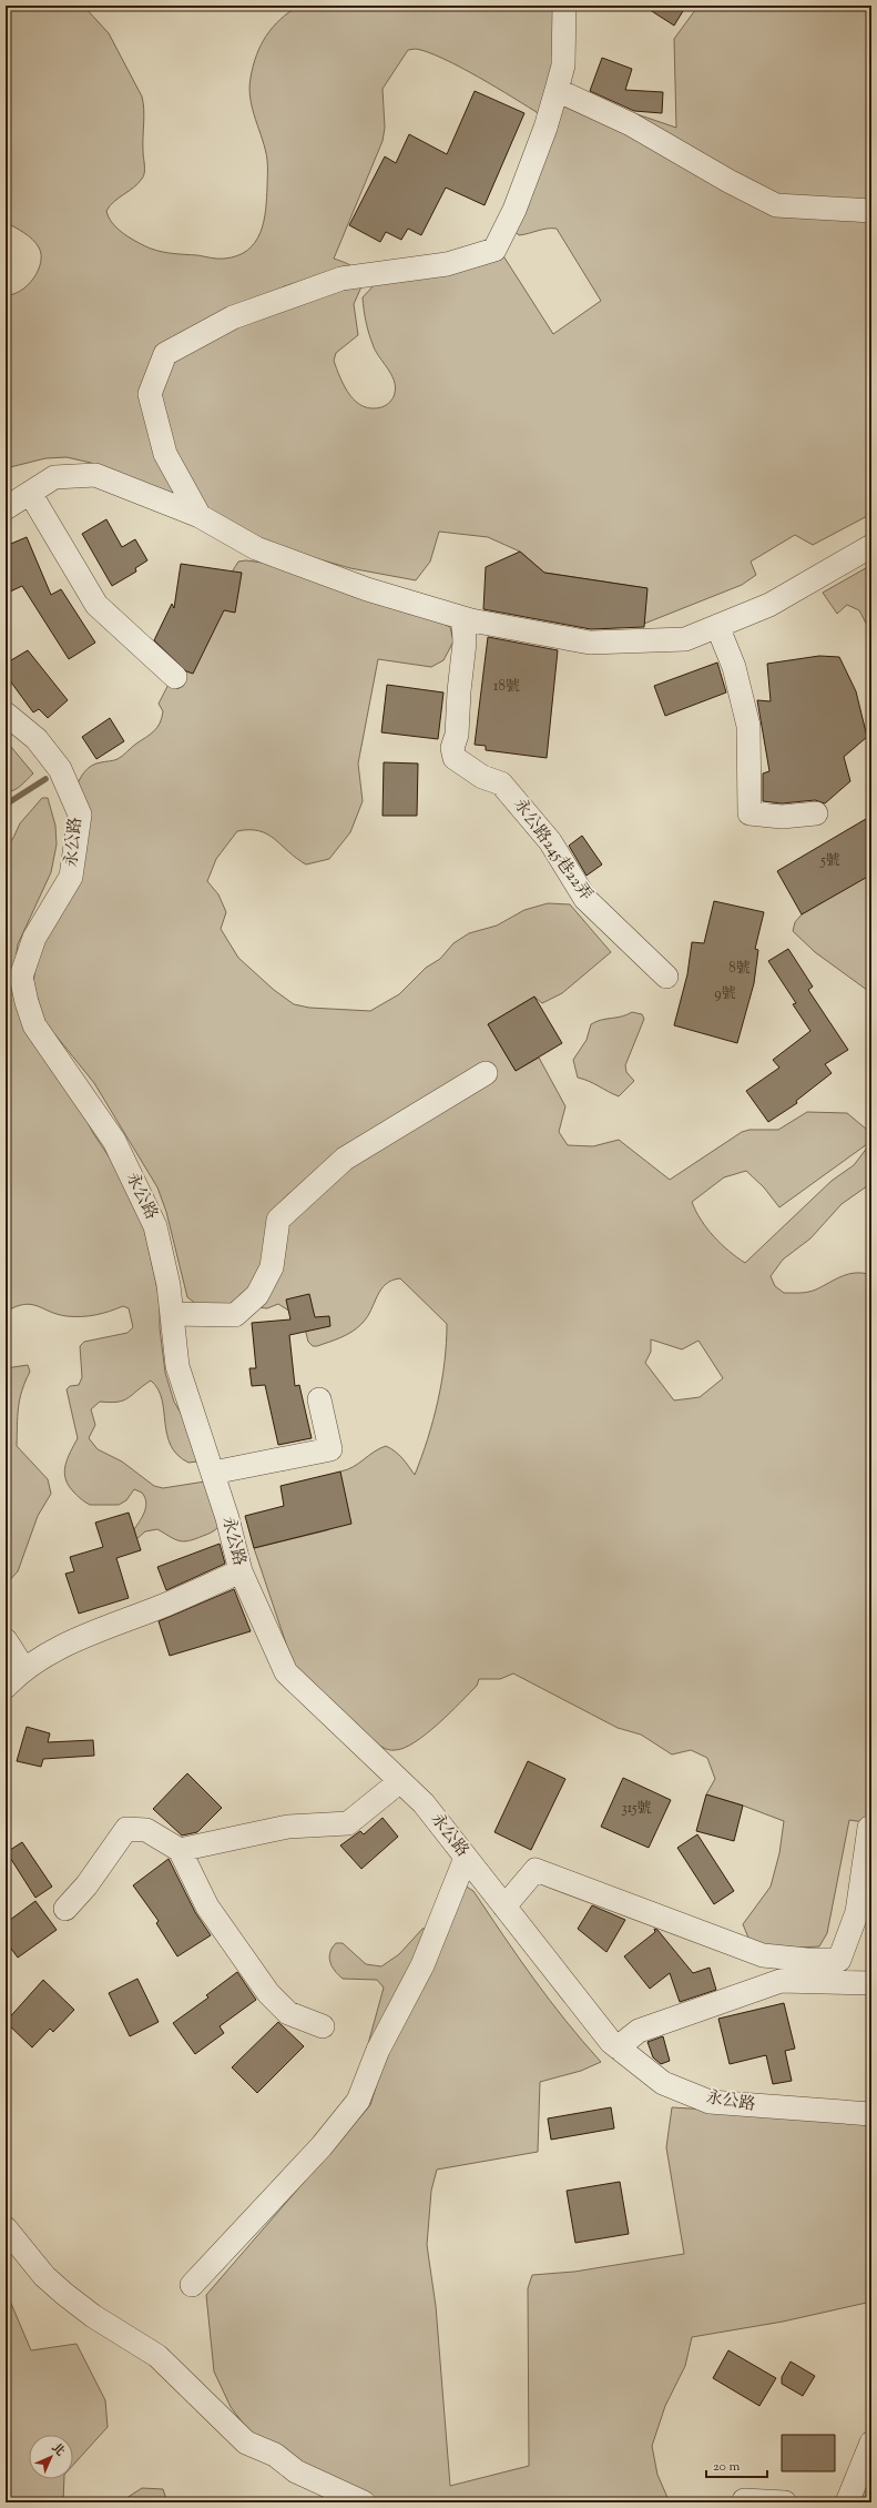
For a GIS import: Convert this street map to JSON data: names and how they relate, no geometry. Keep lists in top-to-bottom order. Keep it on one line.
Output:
{"streets":{"street":["永公路","永公路245巷22弄"]},"house_numbers":["18號","5號","8號","9號","315號"],"scale_bar":"20 m","north":"top right"}
